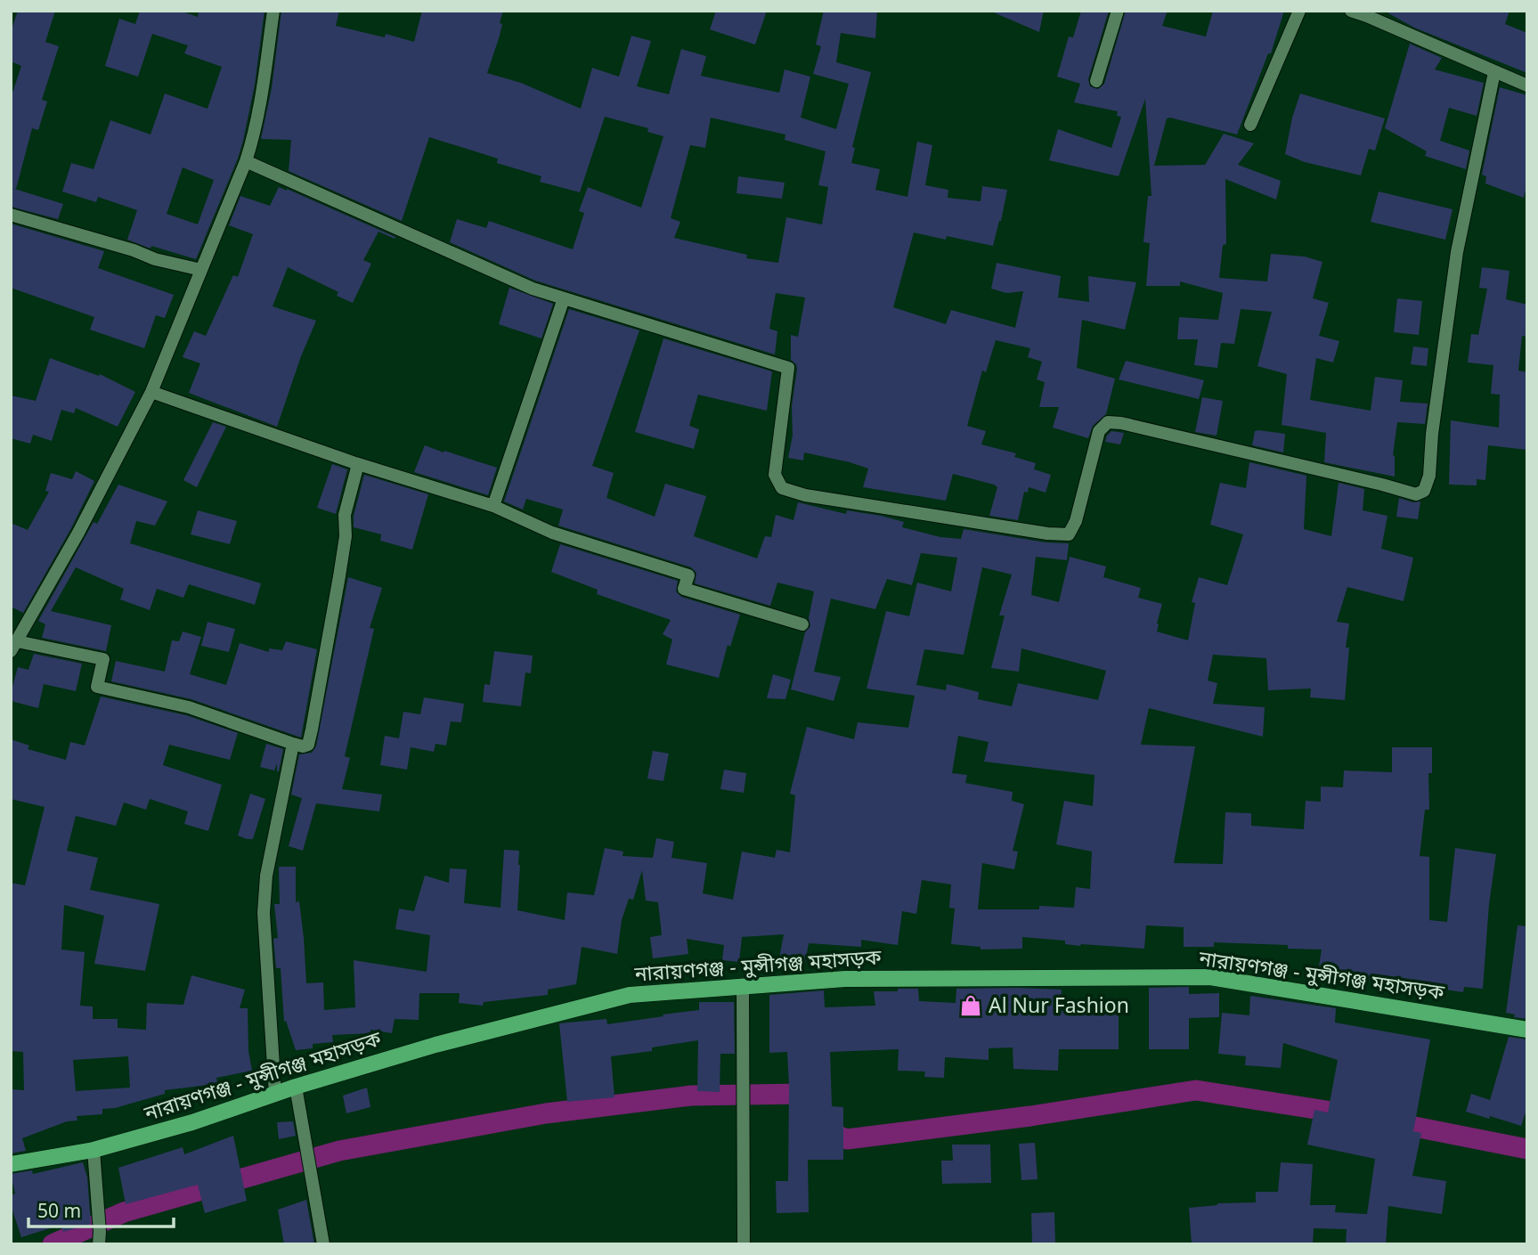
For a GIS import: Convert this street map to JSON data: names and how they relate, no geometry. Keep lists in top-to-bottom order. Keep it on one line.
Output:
{"streets":{"main road":["নারায়ণগঞ্জ - মুন্সীগঞ্জ মহাসড়ক"]},"places":{"shop":["Al Nur Fashion"]},"scale_bar":"50 m"}
